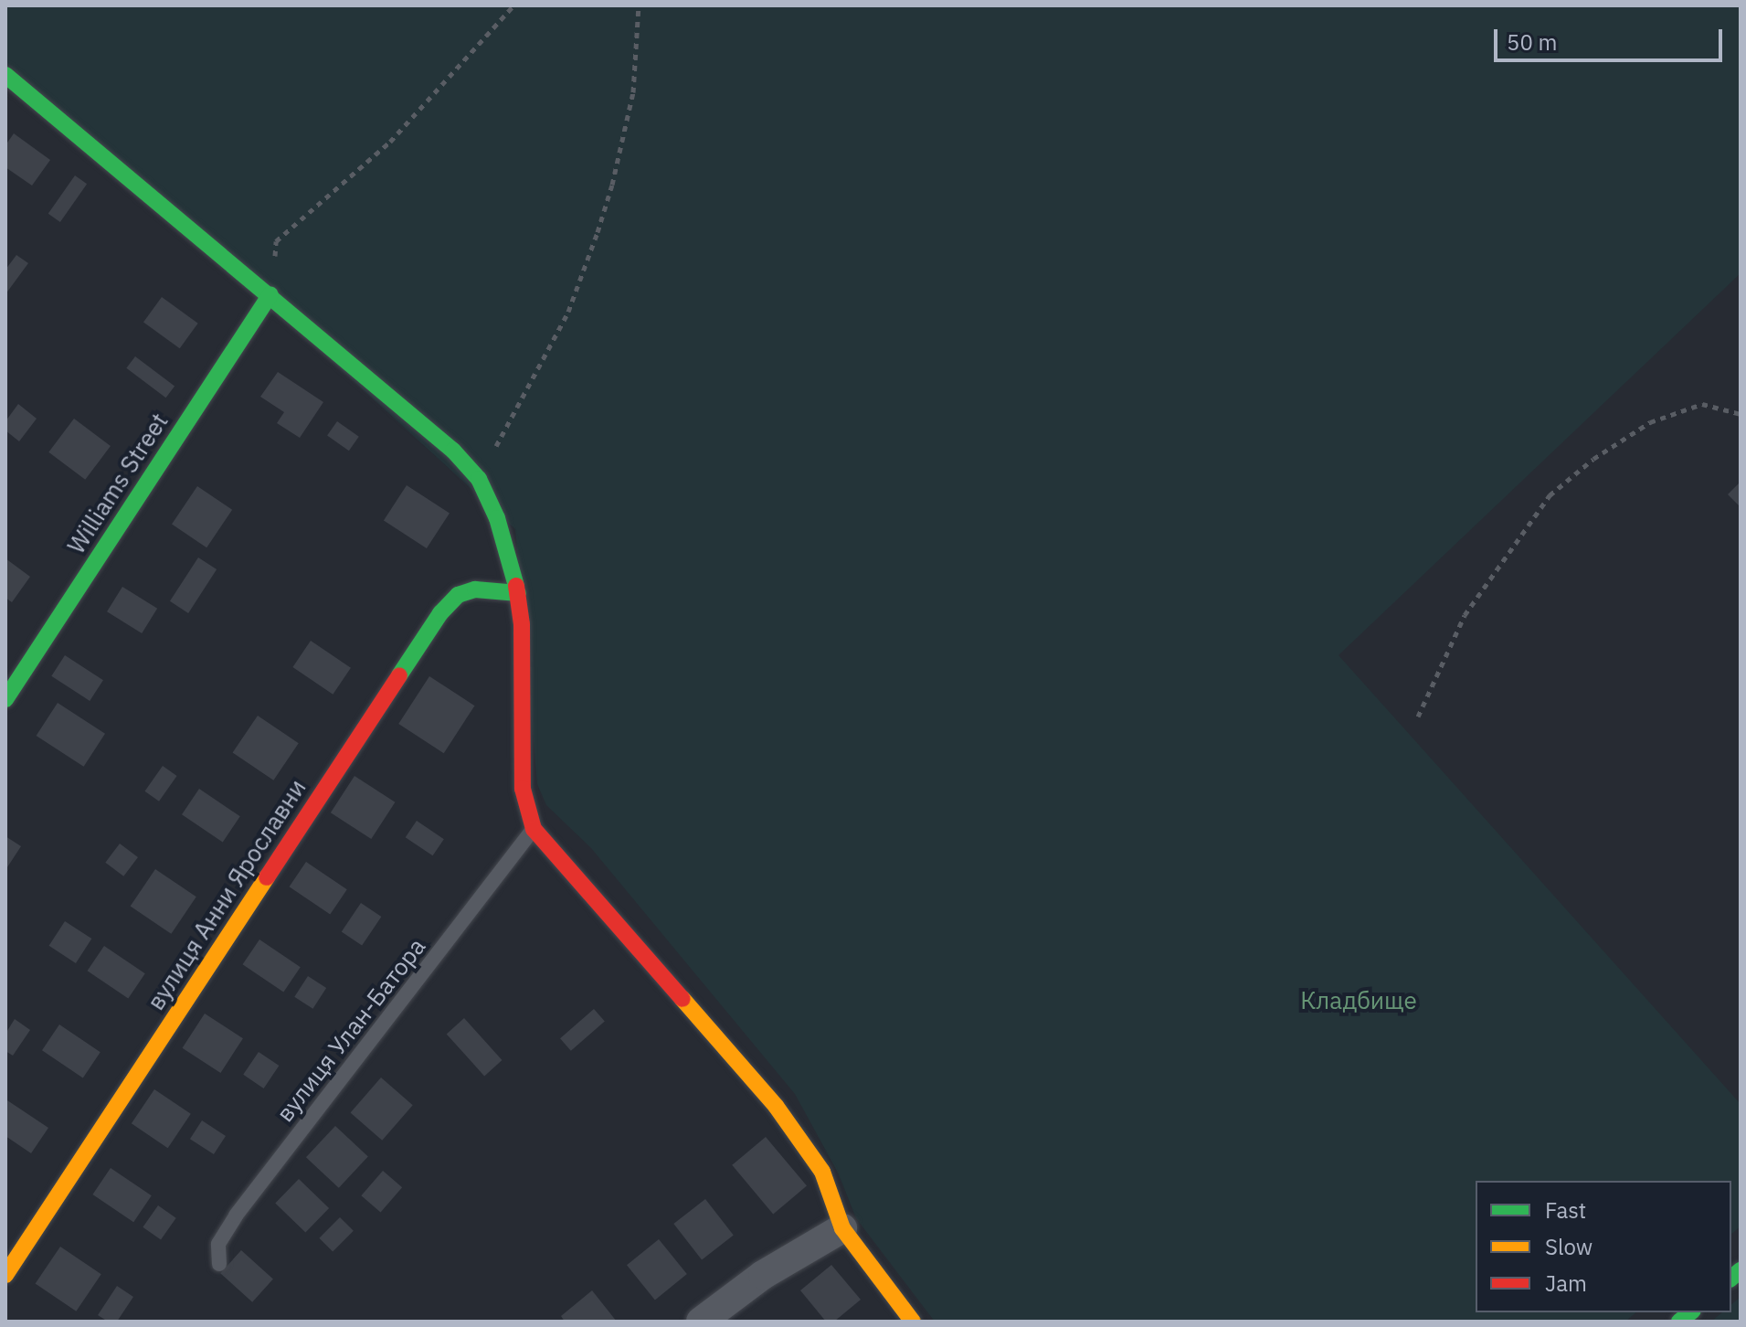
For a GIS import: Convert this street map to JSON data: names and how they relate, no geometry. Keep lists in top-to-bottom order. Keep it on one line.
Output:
{"streets":{"street":["Williams Street","вулиця Анни Ярославни"],"lane":["вулиця Улан-Батора"]},"parks":["Кладбище"],"legend":["Fast","Slow","Jam"],"scale_bar":"50 m"}
